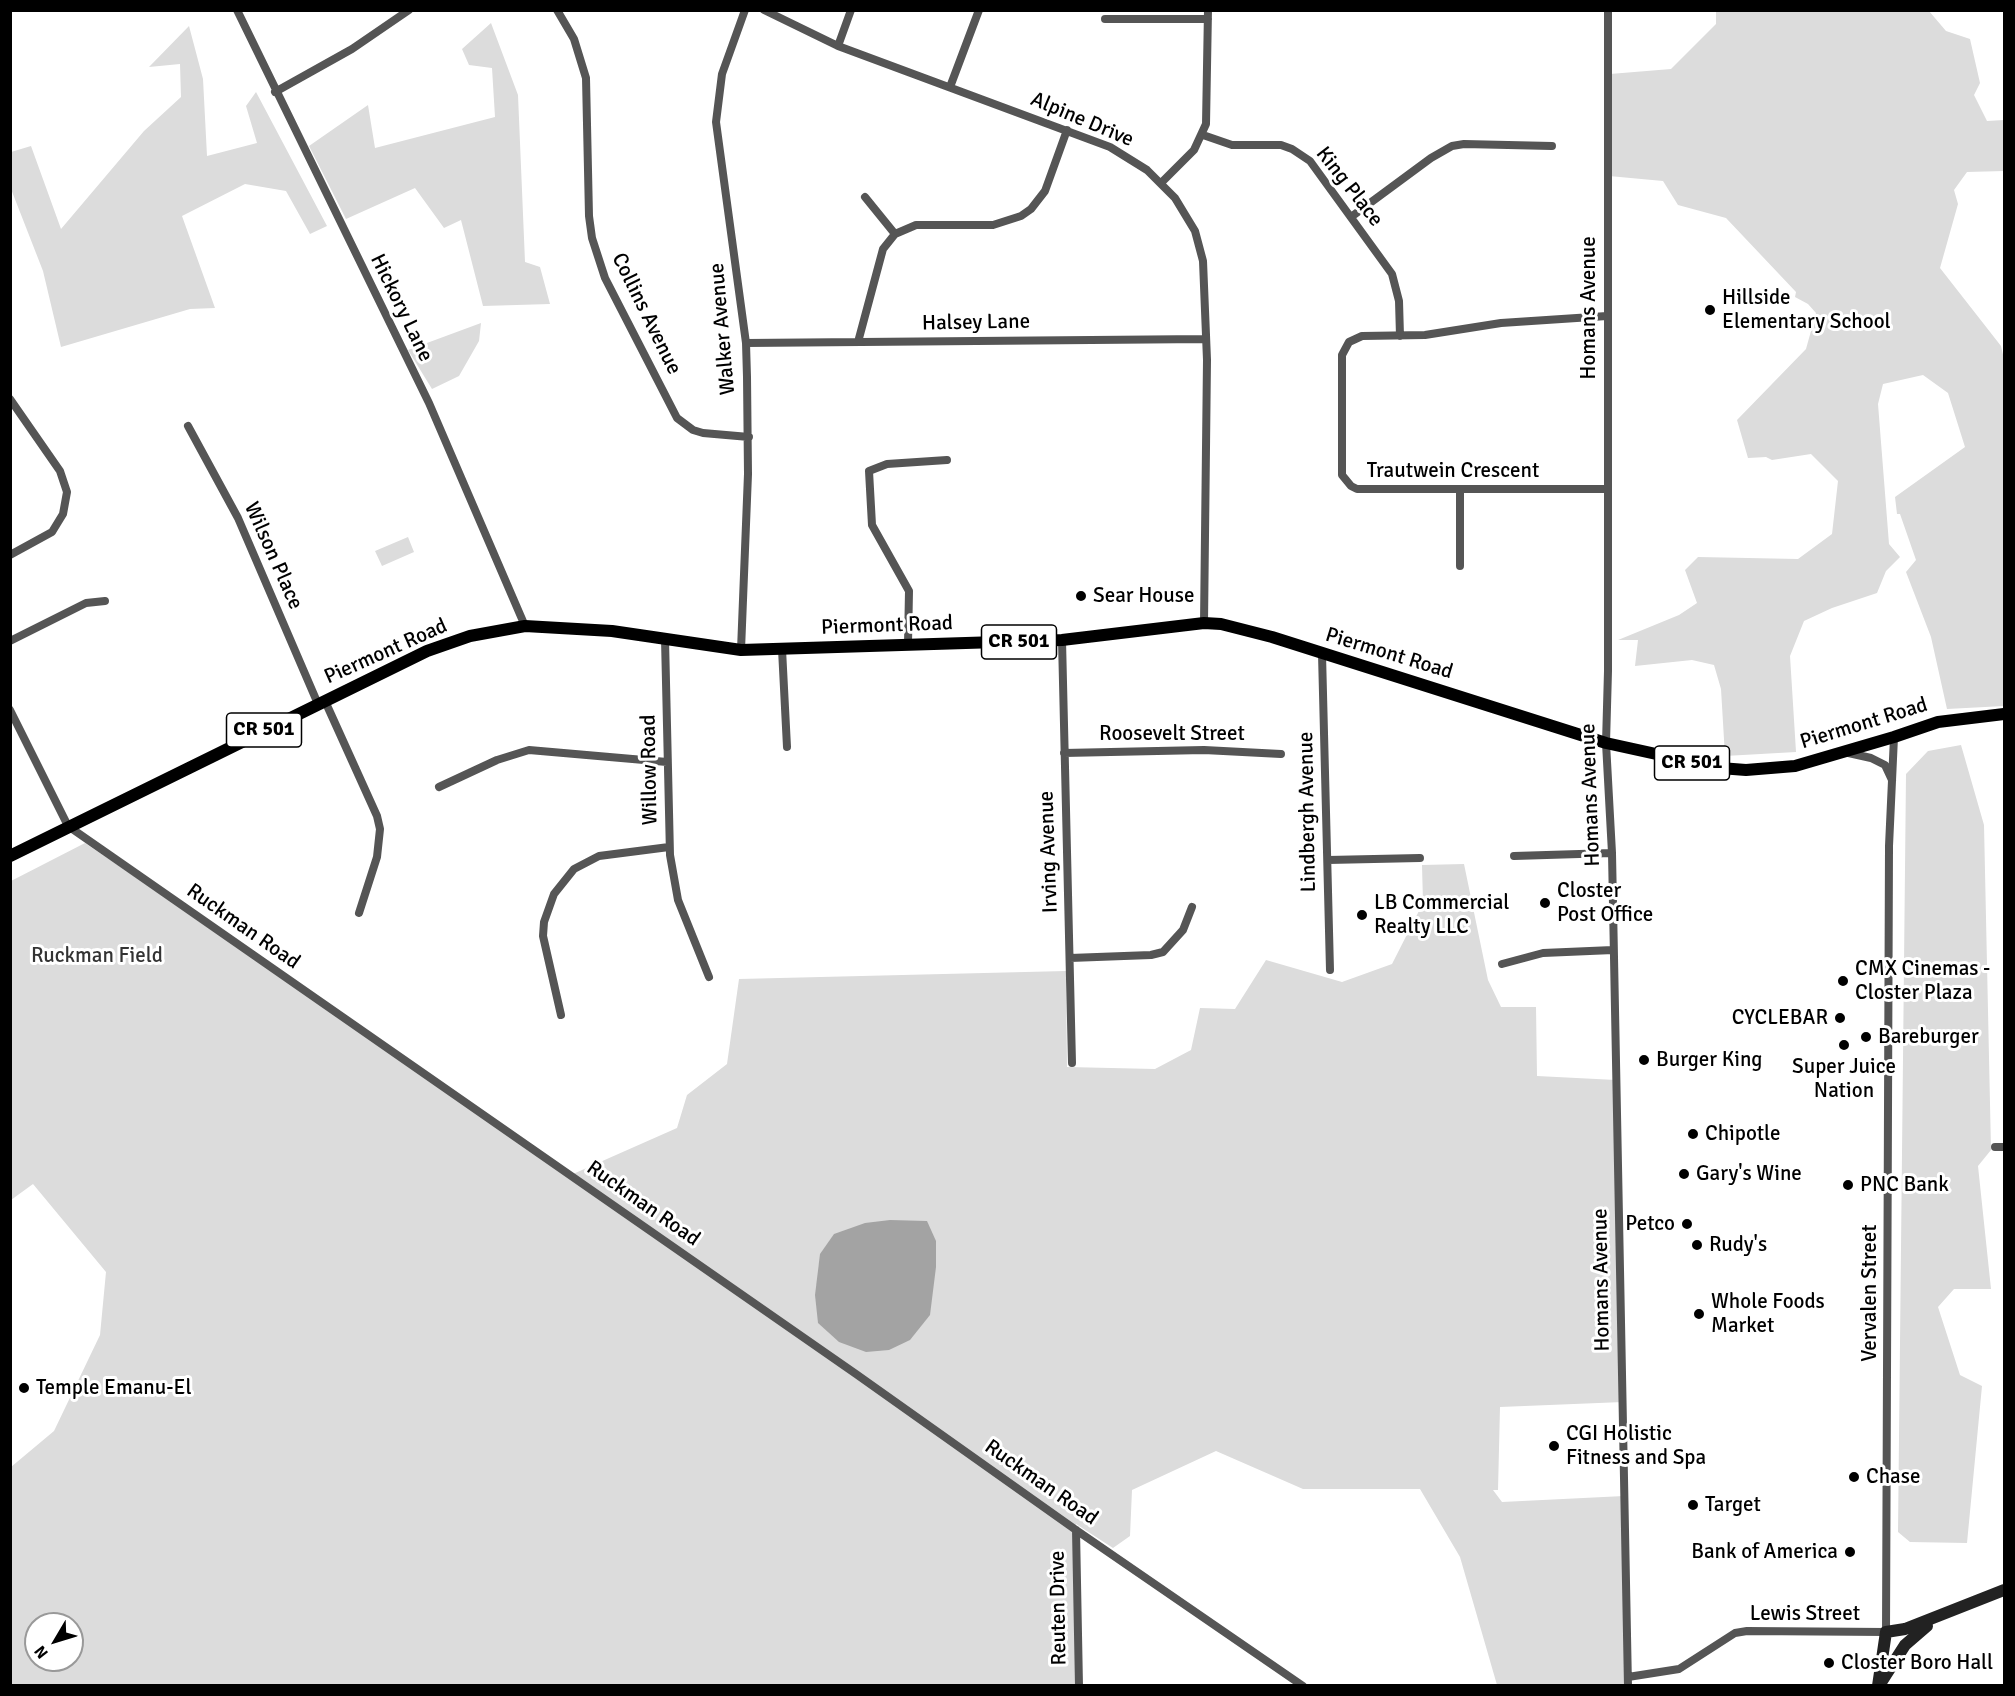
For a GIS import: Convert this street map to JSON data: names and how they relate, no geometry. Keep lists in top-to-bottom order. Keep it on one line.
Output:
{"streets":{"main road":["Piermont Road","CR 501"],"street":["Alpine Drive","King Place","Hickory Lane","Homans Avenue","Collins Avenue","Halsey Lane","Walker Avenue","Trautwein Crescent","Wilson Place","Roosevelt Street","Willow Road","Lindbergh Avenue","Irving Avenue","Ruckman Road","Vervalen Street","Reuten Drive","Lewis Street"]},"crossings":[["Alpine Drive","Halsey Lane"],["Alpine Drive","Piermont Road"],["King Place","Trautwein Crescent"],["Hickory Lane","Piermont Road"],["Homans Avenue","Trautwein Crescent"],["Homans Avenue","Piermont Road"],["Homans Avenue","Lewis Street"],["Collins Avenue","Walker Avenue"],["Halsey Lane","Walker Avenue"],["Walker Avenue","Piermont Road"],["Wilson Place","Piermont Road"],["Piermont Road","Willow Road"],["Piermont Road","Lindbergh Avenue"],["Piermont Road","Irving Avenue"],["Piermont Road","Ruckman Road"],["Piermont Road","Vervalen Street"],["Roosevelt Street","Irving Avenue"],["Ruckman Road","Reuten Drive"],["Vervalen Street","Lewis Street"]],"parks":["Ruckman Field"],"places":["Hillside Elementary School","Sear House","Closter Post Office","LB Commercial Realty LLC","CMX Cinemas - Closter Plaza","CYCLEBAR","Bareburger","Super Juice Nation","Burger King","Chipotle","Gary's Wine","PNC Bank","Petco","Rudy's","Whole Foods Market","Temple Emanu-El","CGI Holistic Fitness and Spa","Chase","Target","Bank of America","Closter Boro Hall"],"north":"bottom left"}
